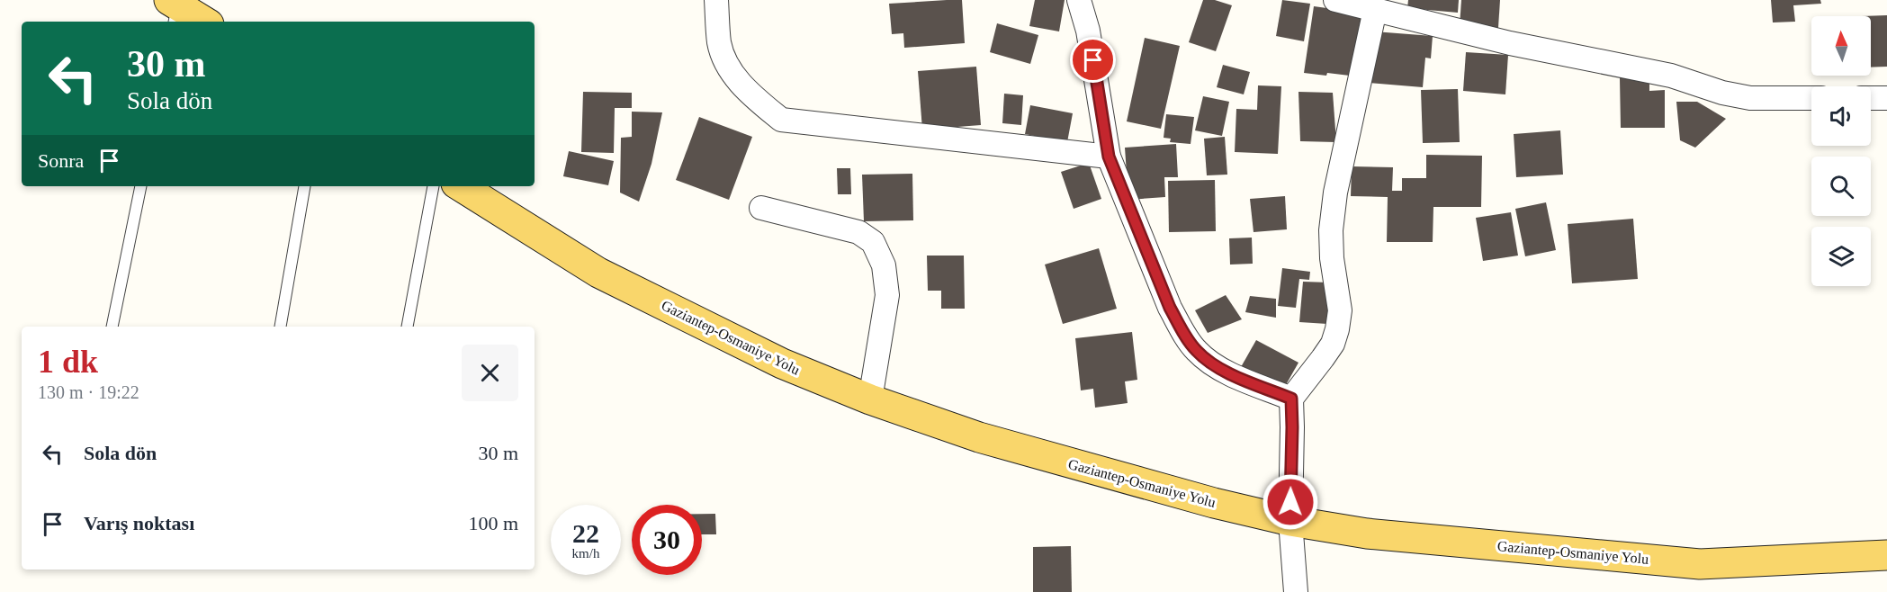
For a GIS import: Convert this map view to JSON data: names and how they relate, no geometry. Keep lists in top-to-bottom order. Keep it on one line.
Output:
{"streets":{"main road":["Gaziantep-Osmaniye Yolu"]},"north":"top","page":{"turn":["30 m","Sola dön"],"then":"Sonra","heading":["1 dk","130 m · 19:22"],"list":[{"name":"Sola dön","value":"30 m"},{"name":"Varış noktası","value":"100 m"}],"speed":"22 km/h","limit":"30"}}
